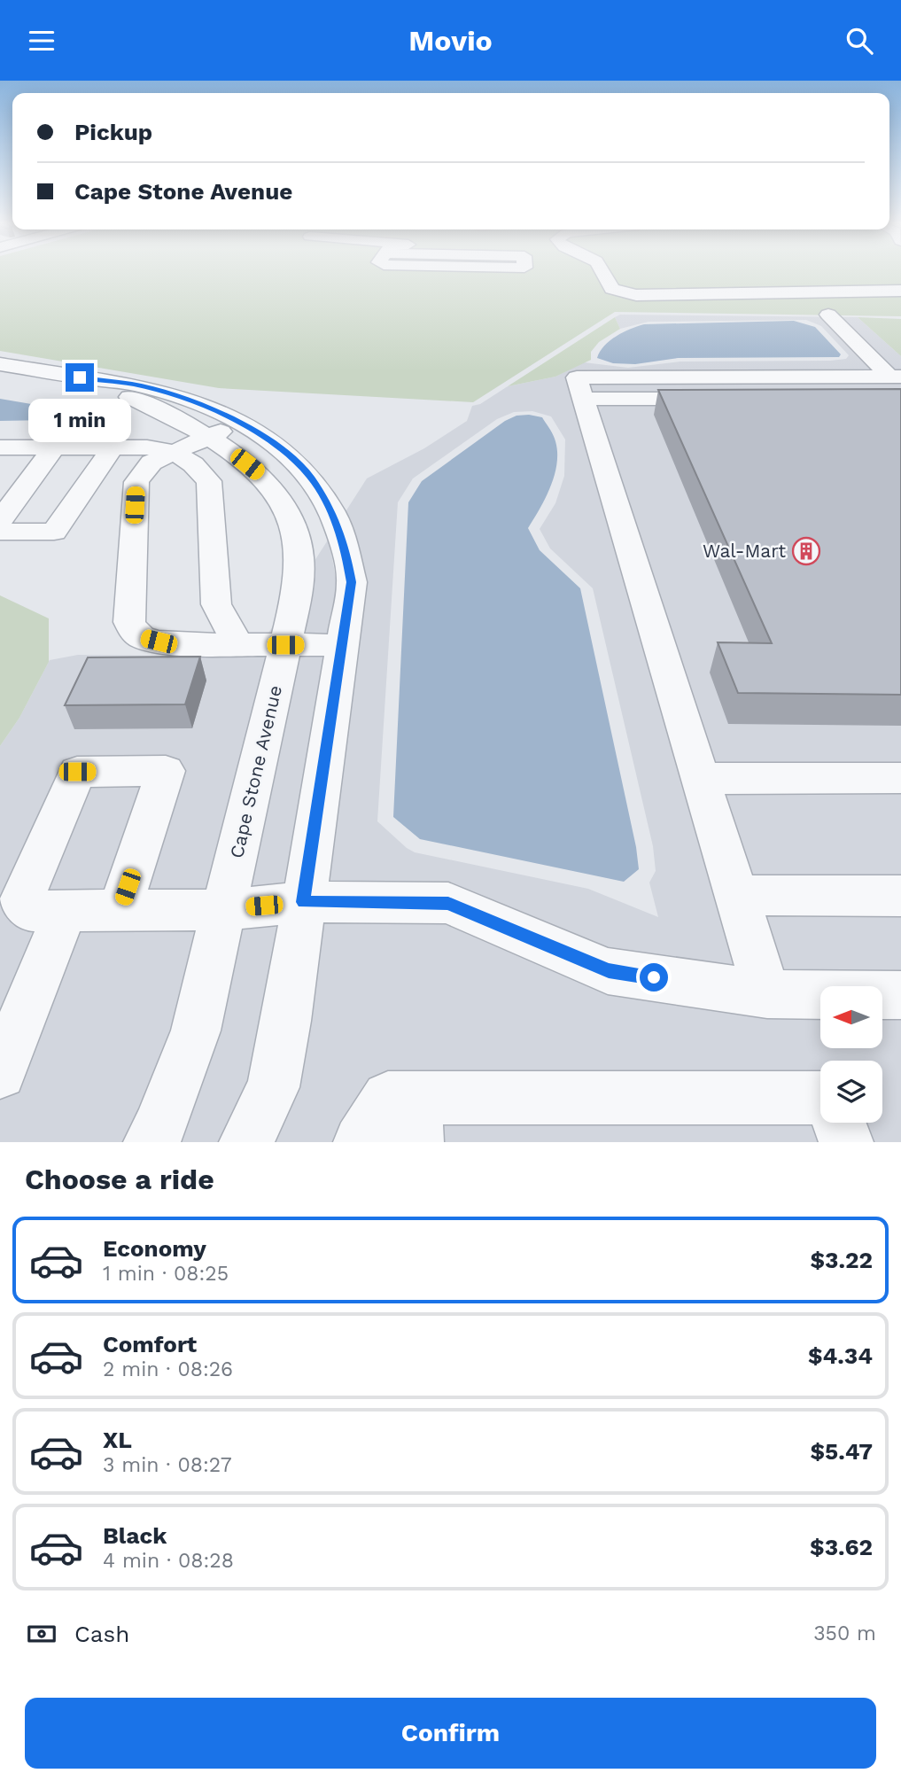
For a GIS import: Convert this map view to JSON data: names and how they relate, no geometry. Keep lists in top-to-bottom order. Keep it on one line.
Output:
{"streets":{"street":["Cape Stone Avenue"]},"places":{"building":["Wal-Mart"]},"north":"left","page":{"header":"Movio","banner":["Pickup","Cape Stone Avenue"],"bubble":"1 min","heading":"Choose a ride","list":[{"name":"Economy","note":"1 min · 08:25","value":"$3.22"},{"name":"Comfort","note":"2 min · 08:26","value":"$4.34"},{"name":"XL","note":"3 min · 08:27","value":"$5.47"},{"name":"Black","note":"4 min · 08:28","value":"$3.62"}],"pay":["Cash","350 m"],"buttons":"Confirm"}}
